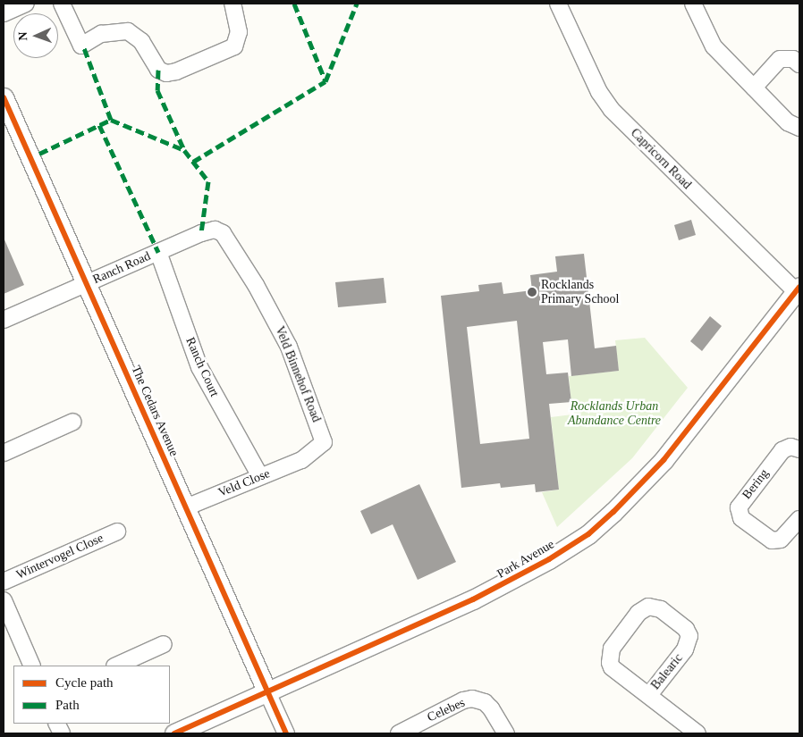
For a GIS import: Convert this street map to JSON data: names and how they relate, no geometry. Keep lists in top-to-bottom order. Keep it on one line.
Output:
{"streets":{"street":["Capricorn Road","Ranch Road","Ranch Court","Veld Binnehof Road","The Cedars Avenue","Veld Close","Bering","Wintervogel Close","Park Avenue","Balearic","Celebes"]},"crossings":[["Capricorn Road","Park Avenue"],["Ranch Road","Ranch Court"],["Ranch Road","Veld Binnehof Road"],["Ranch Road","The Cedars Avenue"],["Ranch Court","Veld Close"],["Veld Binnehof Road","Veld Close"],["The Cedars Avenue","Veld Close"],["The Cedars Avenue","Park Avenue"]],"parks":["Rocklands Urban Abundance Centre"],"places":["Rocklands Primary School"],"legend":["Cycle path","Path"],"north":"left"}
